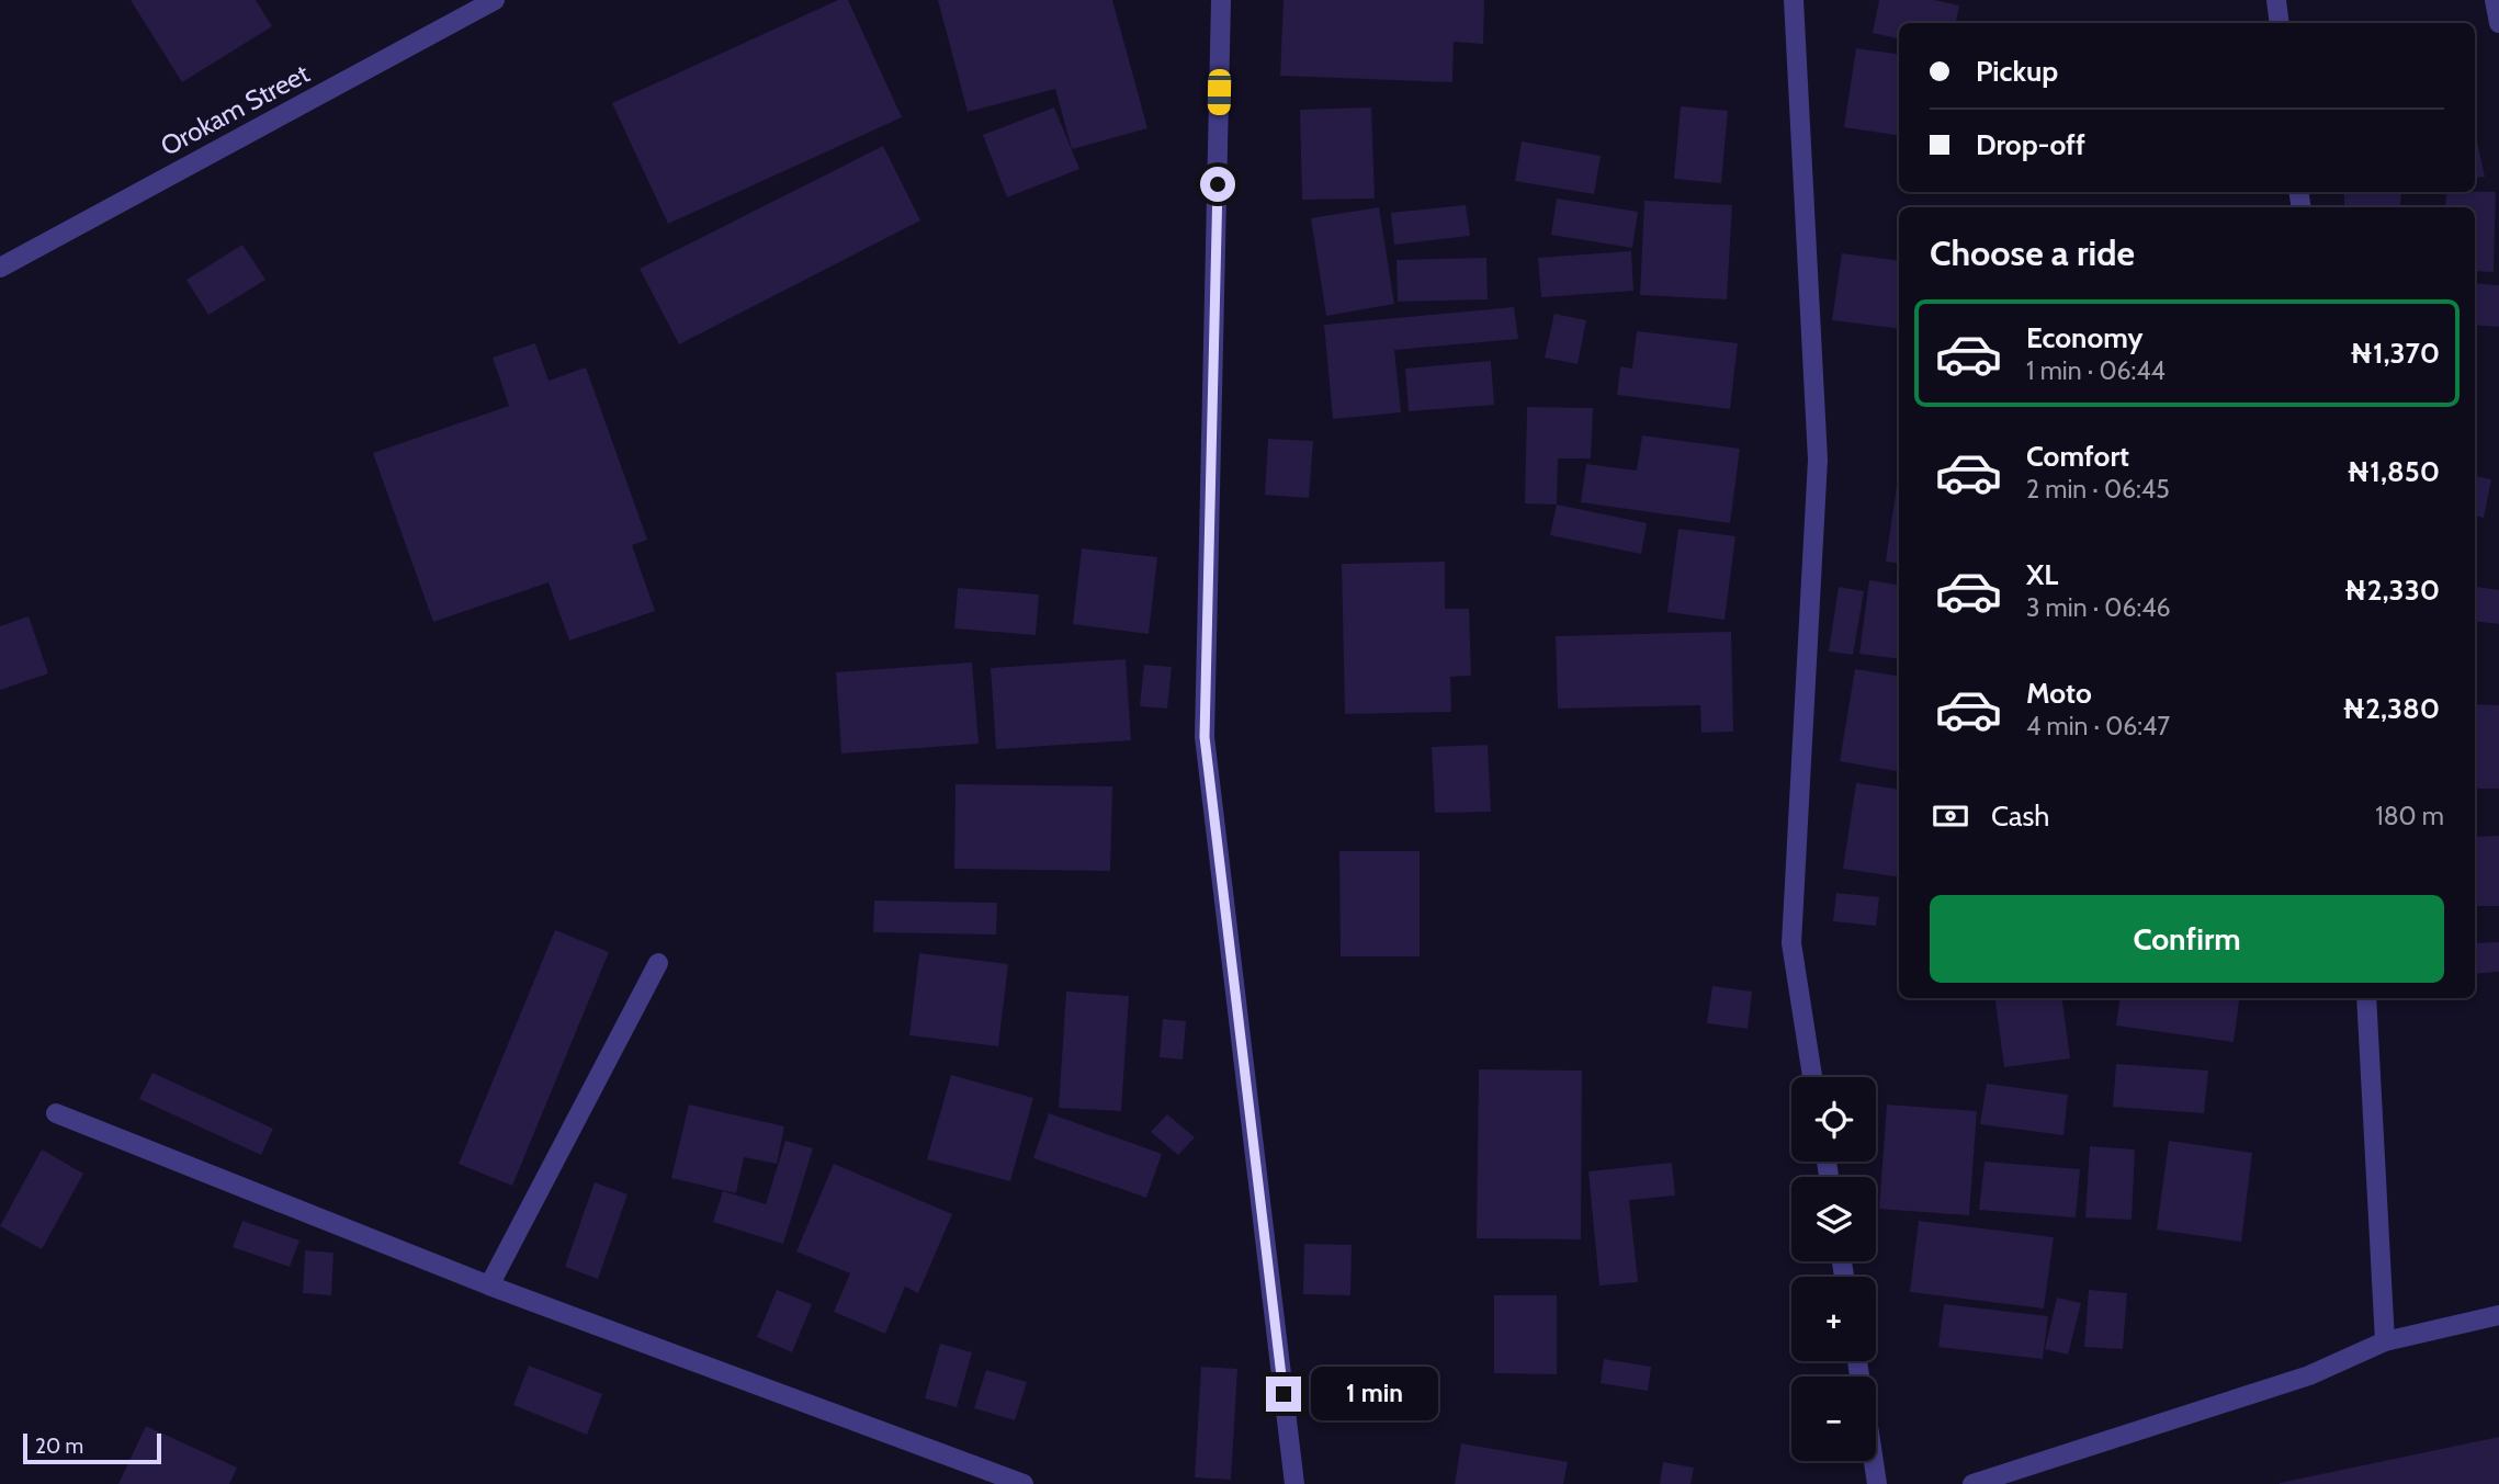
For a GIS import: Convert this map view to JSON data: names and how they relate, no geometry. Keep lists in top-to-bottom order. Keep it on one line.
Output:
{"streets":{"street":["Orokam Street"]},"scale_bar":"20 m","page":{"banner":["Pickup","Drop-off"],"heading":"Choose a ride","list":[{"name":"Economy","note":"1 min · 06:44","value":"₦1,370"},{"name":"Comfort","note":"2 min · 06:45","value":"₦1,850"},{"name":"XL","note":"3 min · 06:46","value":"₦2,330"},{"name":"Moto","note":"4 min · 06:47","value":"₦2,380"}],"pay":["Cash","180 m"],"buttons":"Confirm","map_buttons":["+","−"],"bubble":"1 min","scale":"20 m"}}
